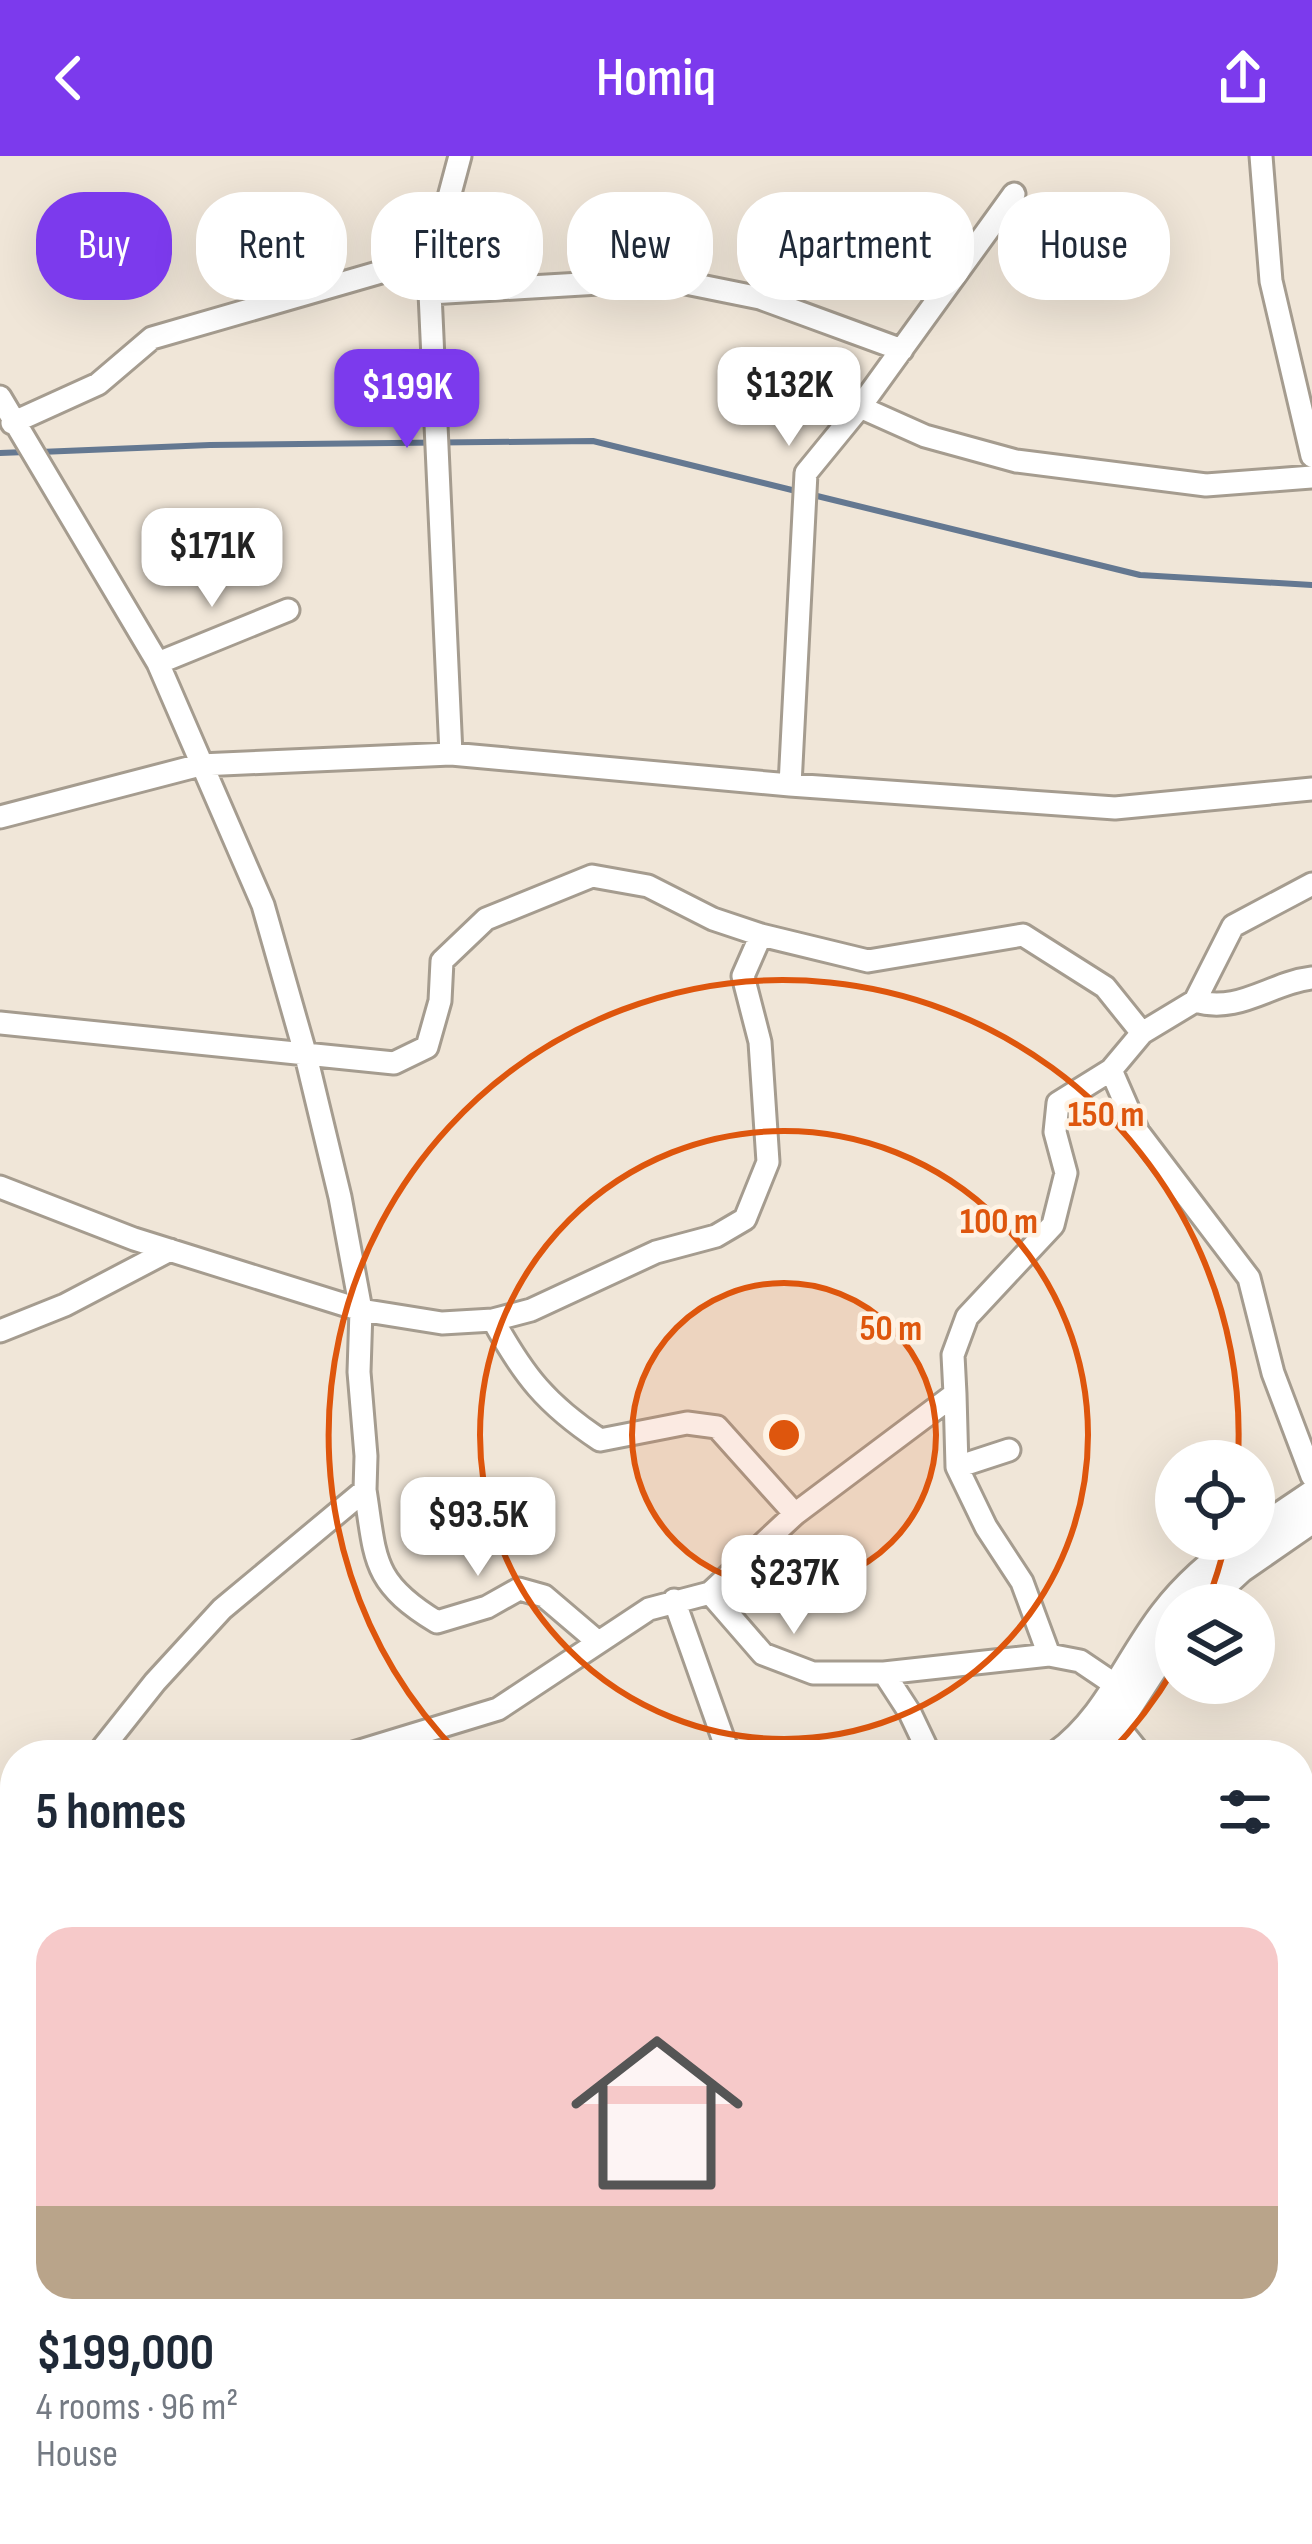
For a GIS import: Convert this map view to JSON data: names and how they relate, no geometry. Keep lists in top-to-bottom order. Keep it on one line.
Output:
{"page":{"header":"Homiq","chip":["Buy","Rent","Filters","New","Apartment","House"],"price":["$132K","$199K","$171K","$93.5K","$237K"],"heading":"5 homes","list":[{"name":"$199,000","note":"4 rooms · 96 m² · House"}]},"rings":["150 m","100 m","50 m"]}
